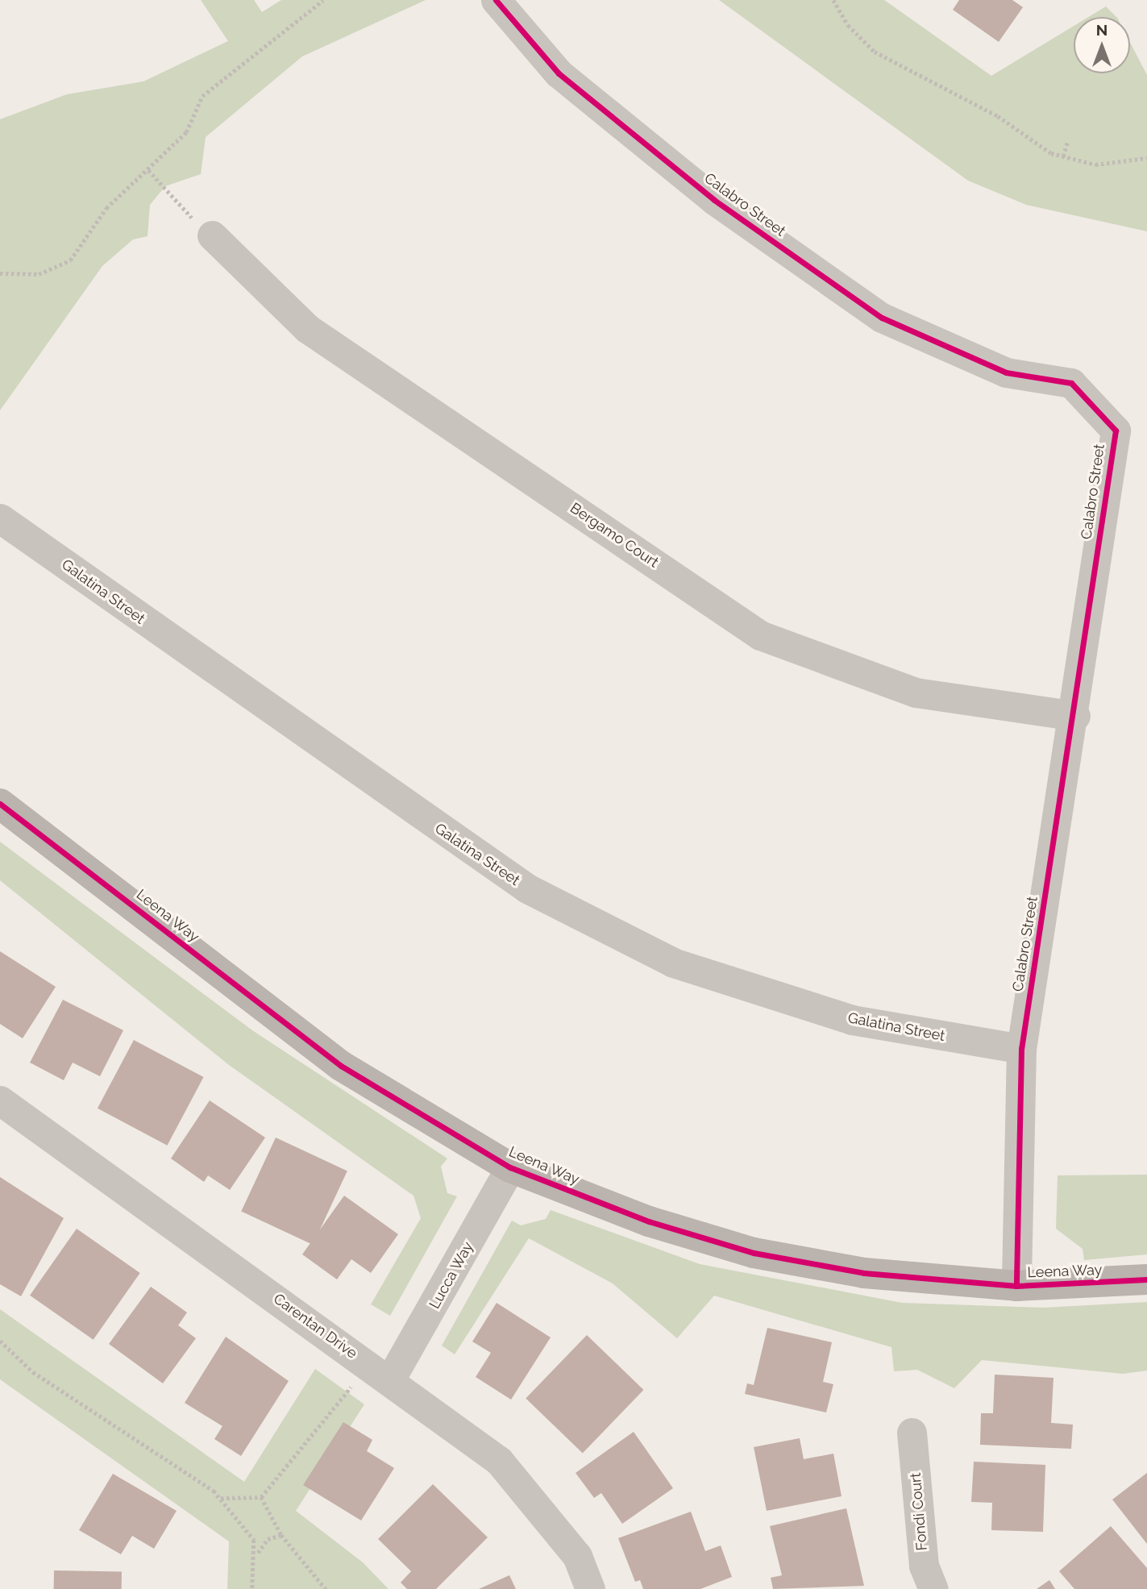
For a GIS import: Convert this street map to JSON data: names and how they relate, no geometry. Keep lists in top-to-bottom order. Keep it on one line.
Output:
{"streets":{"street":["Calabro Street","Bergamo Court","Galatina Street","Leena Way","Lucca Way","Carentan Drive","Fondi Court"]},"crossings":[["Calabro Street","Bergamo Court"],["Calabro Street","Galatina Street"],["Calabro Street","Leena Way"],["Leena Way","Lucca Way"],["Lucca Way","Carentan Drive"]],"north":"top"}
